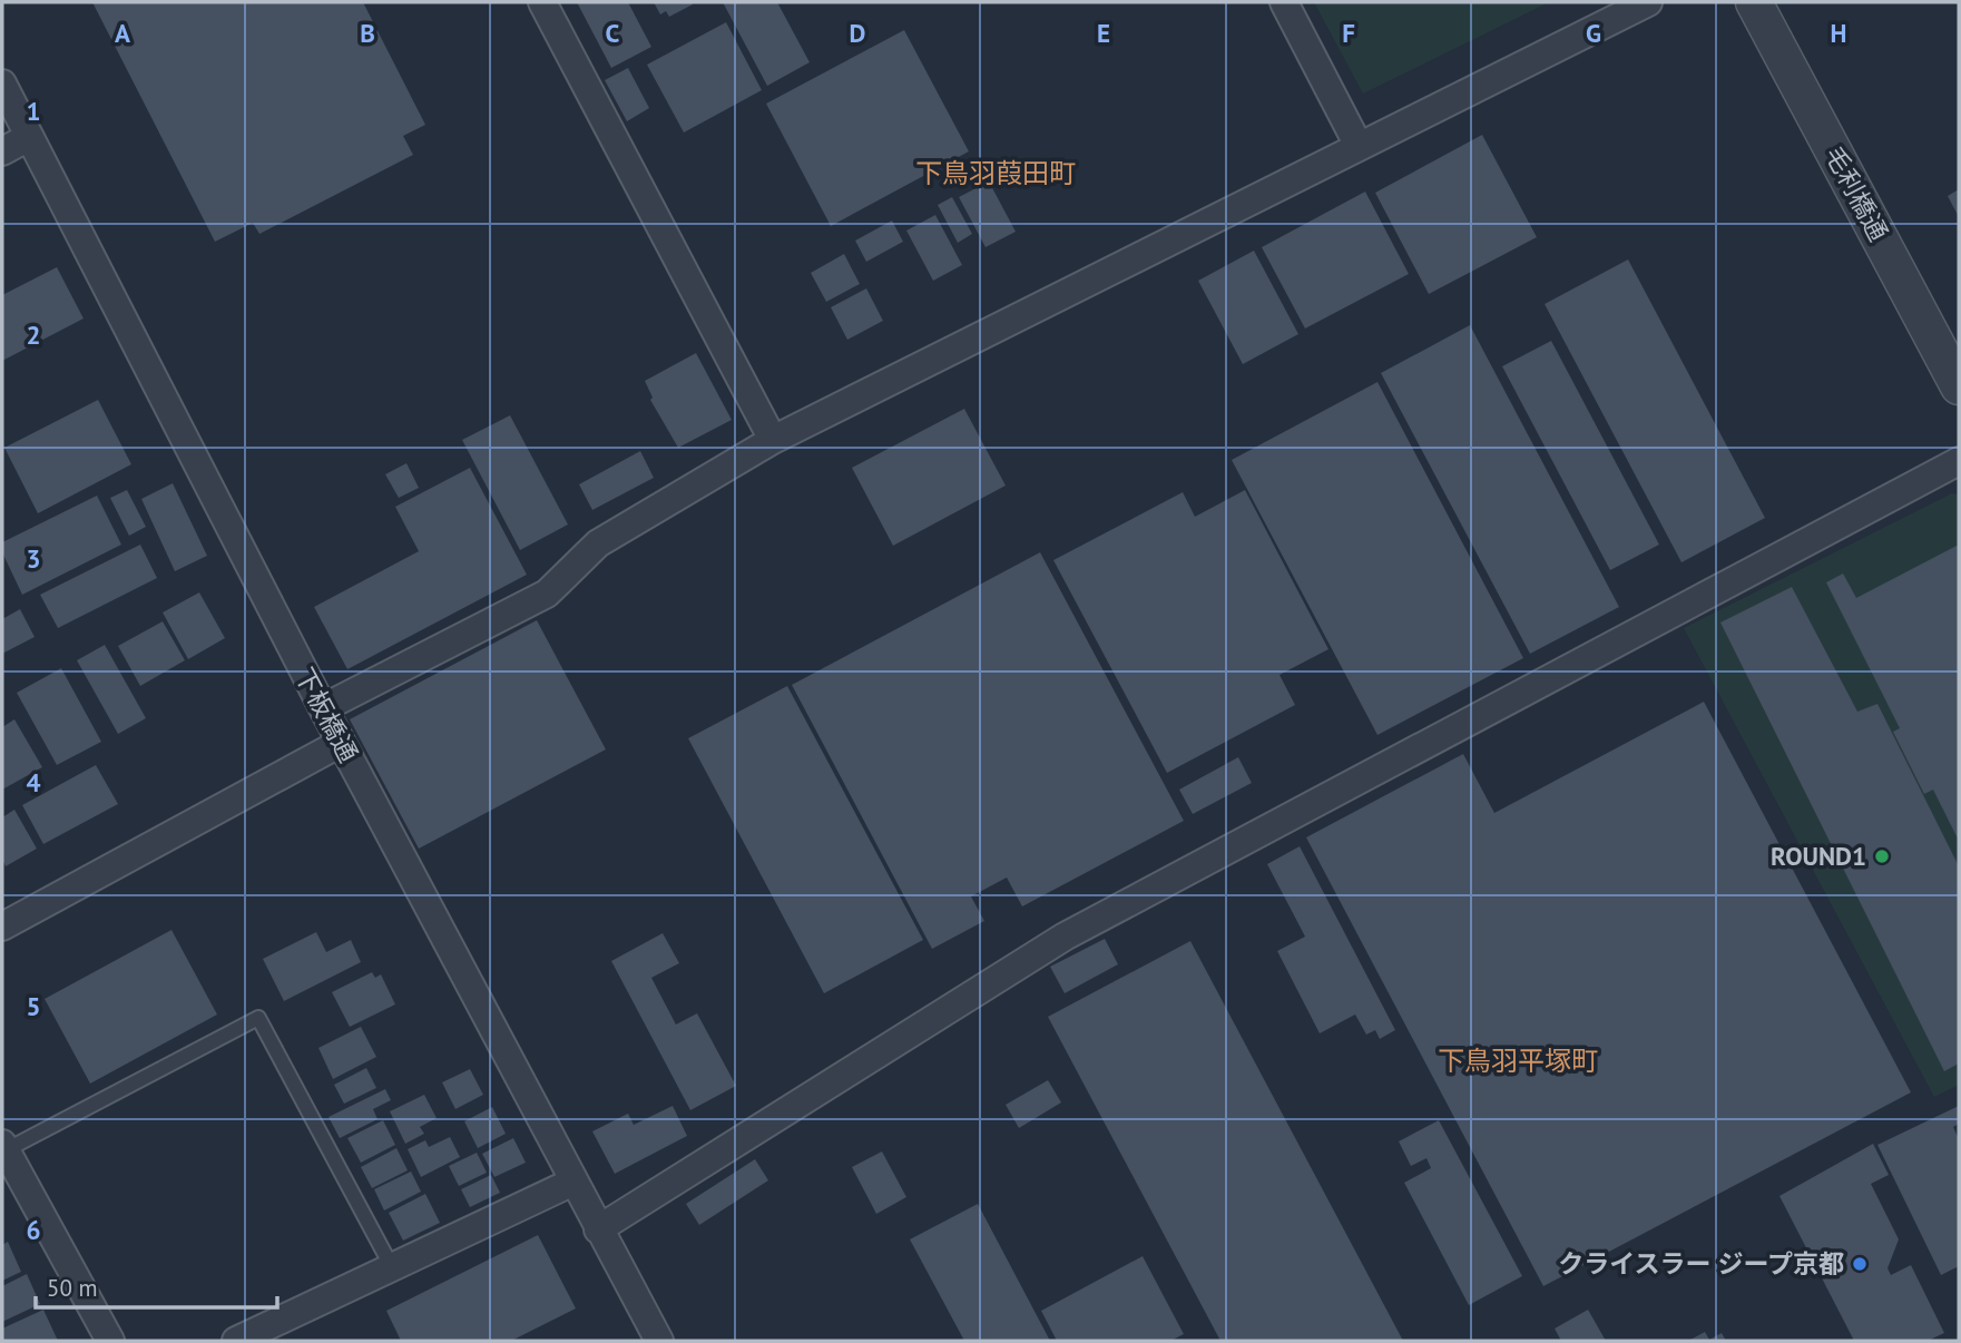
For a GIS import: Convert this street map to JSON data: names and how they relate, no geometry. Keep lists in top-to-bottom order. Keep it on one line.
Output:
{"streets":{"street":["毛利橋通","下板橋通"]},"districts":["下鳥羽葭田町","下鳥羽平塚町"],"places":["ROUND1","クライスラー ジープ京都"],"scale_bar":"50 m","grid":{"columns":["A","B","C","D","E","F","G","H"],"rows":["1","2","3","4","5","6"]}}
